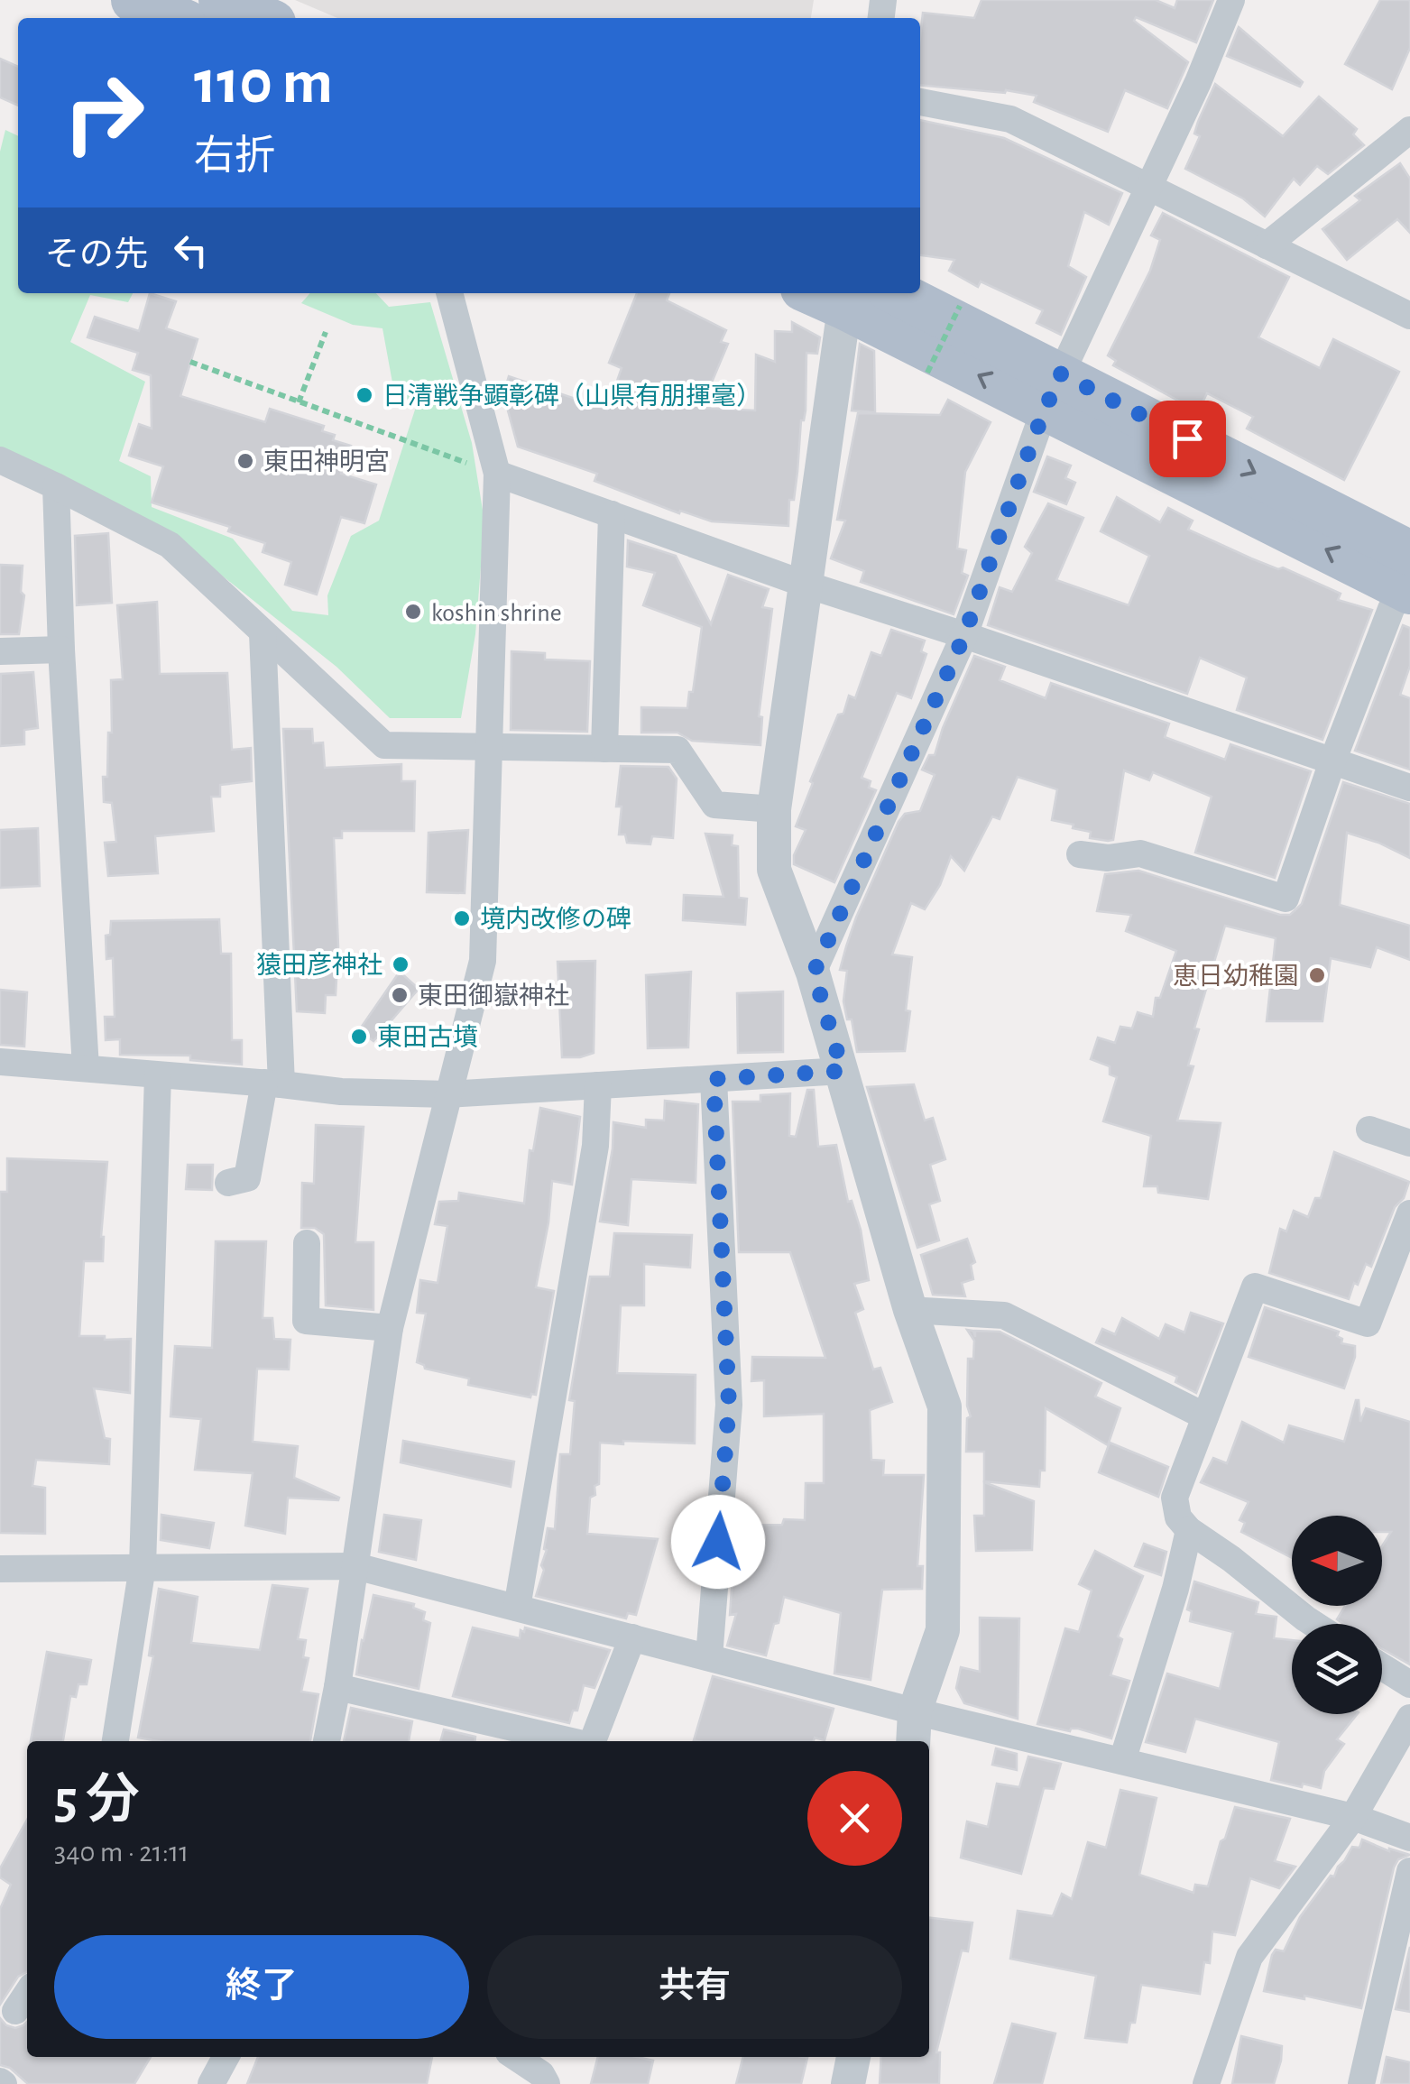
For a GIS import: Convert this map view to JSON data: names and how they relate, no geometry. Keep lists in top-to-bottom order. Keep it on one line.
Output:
{"places":["日清戦争顕彰碑（山県有朋揮毫）","東田神明宮","koshin shrine","境内改修の碑","猿田彦神社","恵日幼稚園","東田御嶽神社","東田古墳"],"north":"left","page":{"turn":["110 m","右折"],"then":"その先","heading":["5 分","340 m · 21:11"],"buttons":["終了","共有"]}}
